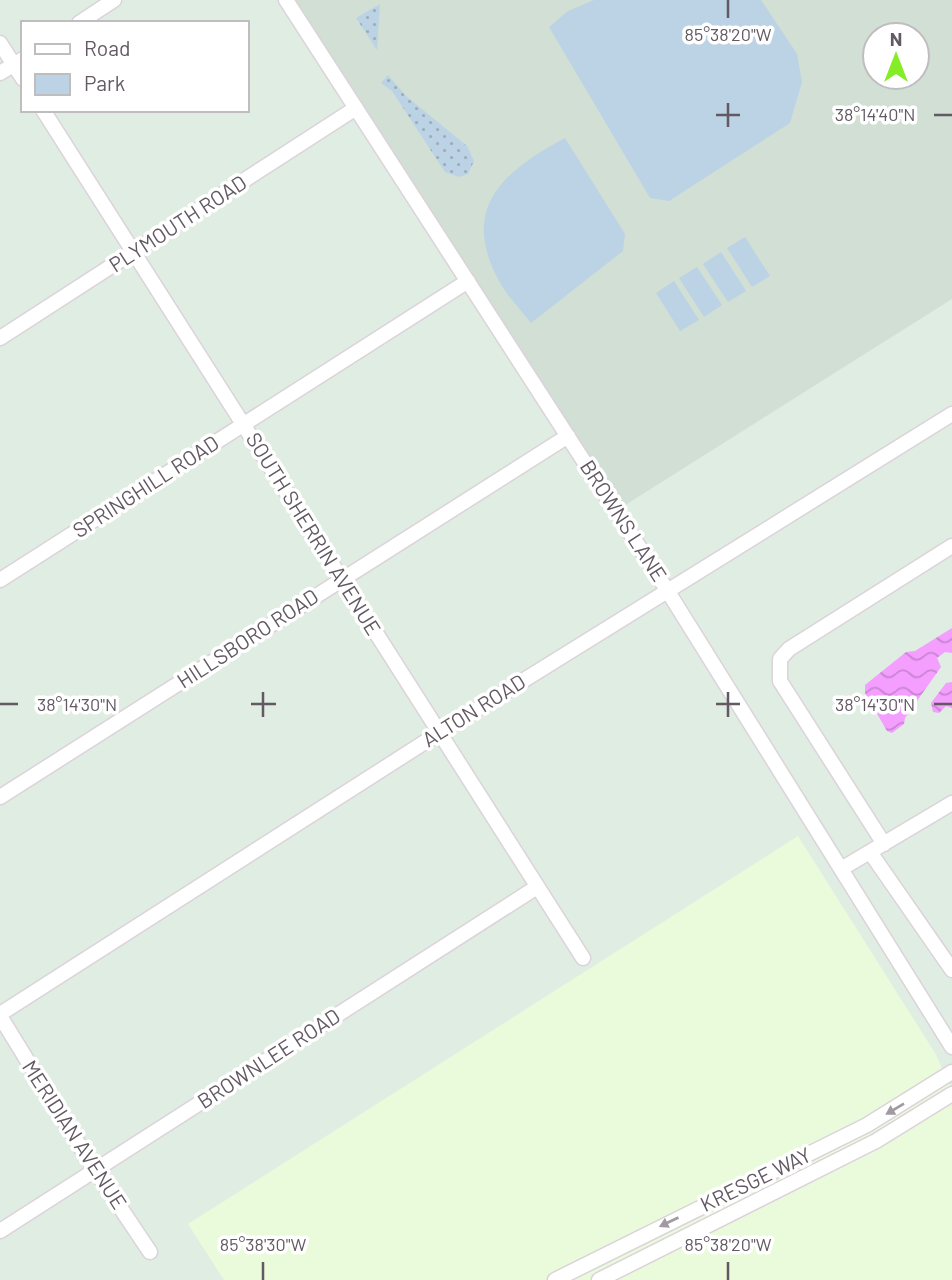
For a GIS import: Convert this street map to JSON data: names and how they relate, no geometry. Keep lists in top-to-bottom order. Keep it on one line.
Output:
{"streets":{"street":["PLYMOUTH ROAD","SPRINGHILL ROAD","BROWNS LANE","SOUTH SHERRIN AVENUE","HILLSBORO ROAD","ALTON ROAD","BROWNLEE ROAD","MERIDIAN AVENUE","KRESGE WAY"]},"crossings":[["PLYMOUTH ROAD","BROWNS LANE"],["PLYMOUTH ROAD","SOUTH SHERRIN AVENUE"],["SPRINGHILL ROAD","BROWNS LANE"],["SPRINGHILL ROAD","SOUTH SHERRIN AVENUE"],["BROWNS LANE","HILLSBORO ROAD"],["BROWNS LANE","ALTON ROAD"],["SOUTH SHERRIN AVENUE","HILLSBORO ROAD"],["SOUTH SHERRIN AVENUE","ALTON ROAD"],["SOUTH SHERRIN AVENUE","BROWNLEE ROAD"],["ALTON ROAD","MERIDIAN AVENUE"],["BROWNLEE ROAD","MERIDIAN AVENUE"]],"legend":["Road","Park"],"north":"top","coordinates":["85°38'20\"W","38°14'40\"N","38°14'30\"N","85°38'30\"W"]}
